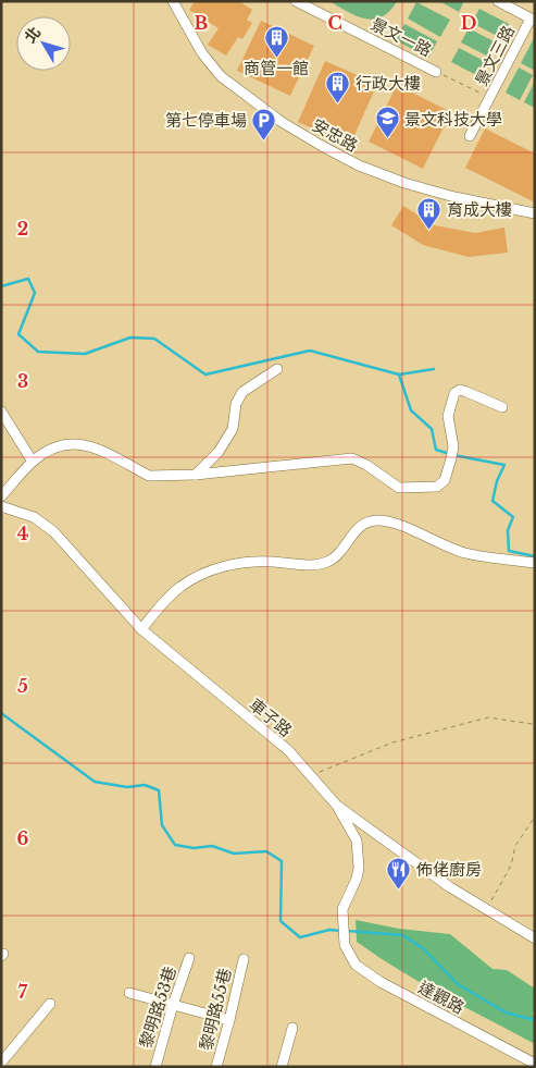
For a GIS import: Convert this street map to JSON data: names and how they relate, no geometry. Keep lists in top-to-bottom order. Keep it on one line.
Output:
{"streets":{"street":["景文一路","景文三路","安忠路","車子路","達觀路","黎明路53巷","黎明路55巷"]},"crossings":[["車子路","達觀路"]],"places":{"building":["商管一館","行政大樓","育成大樓"],"school or university":["景文科技大學"],"parking":["第七停車場"],"restaurant":["佈佬廚房"]},"north":"top left","grid":{"columns":["B","C","D"],"rows":["2","3","4","5","6","7"]}}
